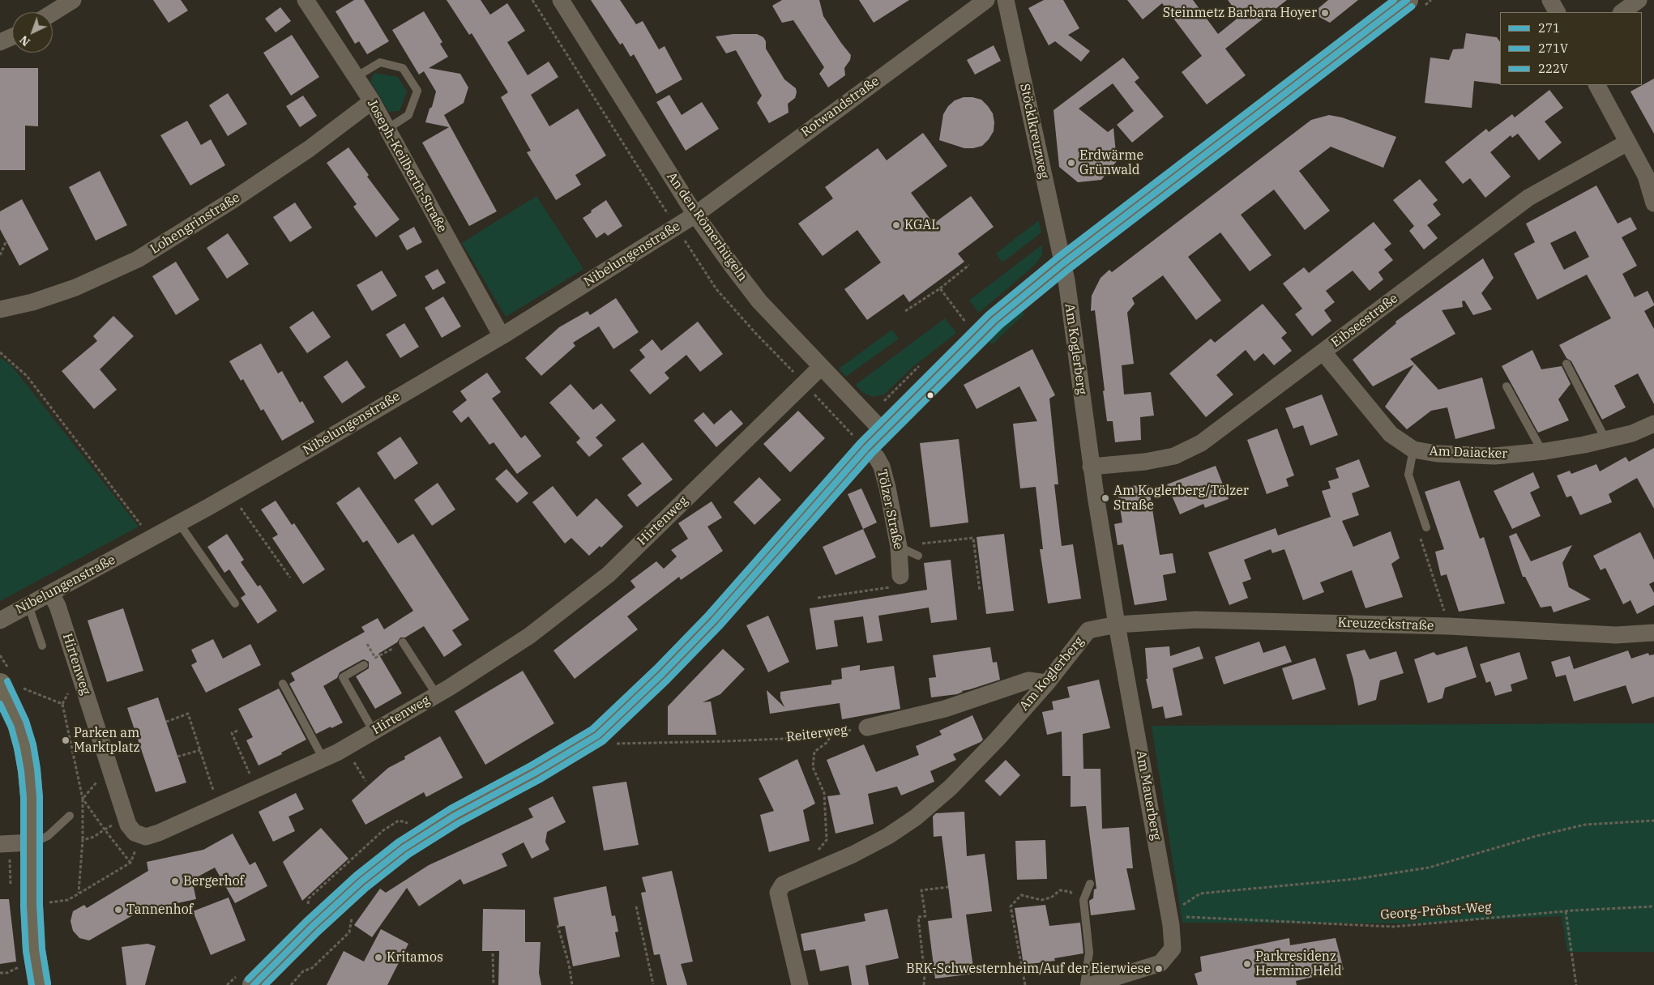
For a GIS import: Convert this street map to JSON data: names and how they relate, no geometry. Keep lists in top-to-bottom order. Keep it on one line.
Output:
{"streets":{"street":["Rotwandstraße","Stöcklkreuzweg","Joseph-Keilberth-Straße","Lohengrinstraße","An den Römerhügeln","Nibelungenstraße","Eibseestraße","Am Koglerberg","Am Daiacker","Tölzer Straße","Hirtenweg","Kreuzeckstraße","Am Mauerberg"],"path":["Reiterweg","Georg-Pröbst-Weg"]},"crossings":[["Rotwandstraße","An den Römerhügeln"],["Rotwandstraße","Nibelungenstraße"],["Stöcklkreuzweg","Am Koglerberg"],["Joseph-Keilberth-Straße","Lohengrinstraße"],["Joseph-Keilberth-Straße","Nibelungenstraße"],["An den Römerhügeln","Nibelungenstraße"],["An den Römerhügeln","Hirtenweg"],["Nibelungenstraße","Hirtenweg"],["Eibseestraße","Am Koglerberg"],["Eibseestraße","Am Daiacker"],["Am Koglerberg","Kreuzeckstraße"],["Am Koglerberg","Am Mauerberg"],["Kreuzeckstraße","Am Mauerberg"],["Am Mauerberg","Georg-Pröbst-Weg"]],"places":["Steinmetz Barbara Hoyer","Erdwärme Grünwald","KGAL","Am Koglerberg/Tölzer Straße","Parken am Marktplatz","Bergerhof","Tannenhof","Kritamos","Parkresidenz Hermine Held","BRK-Schwesternheim/Auf der Eierwiese"],"lines":["transit line 271","transit line 222V","transit line 271V"],"legend":["271","271V","222V"],"north":"bottom left"}
